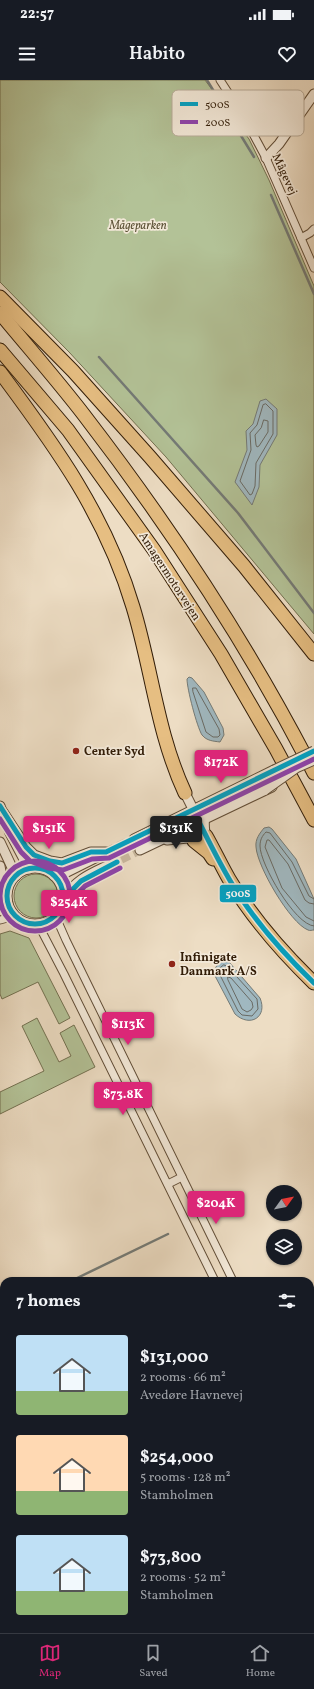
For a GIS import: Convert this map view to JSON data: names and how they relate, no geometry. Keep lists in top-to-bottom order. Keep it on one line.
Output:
{"streets":{"highway":["Amagermotorvejen"],"street":["Mågevej"]},"parks":["Mågeparken"],"places":["Center Syd","Infinigate Danmark A/S"],"lines":["transit line 500S","transit line 200S"],"legend":["500S","200S"],"north":"top right","page":{"status":"22:57","header":"Habito","price":["$172K","$151K","$131K","$254K","$113K","$73.8K","$204K"],"heading":"7 homes","list":[{"name":"$131,000","note":"2 rooms · 66 m² · Avedøre Havnevej"},{"name":"$254,000","note":"5 rooms · 128 m² · Stamholmen"},{"name":"$73,800","note":"2 rooms · 52 m² · Stamholmen"}],"tabs":["Map","Saved","Home"]}}
